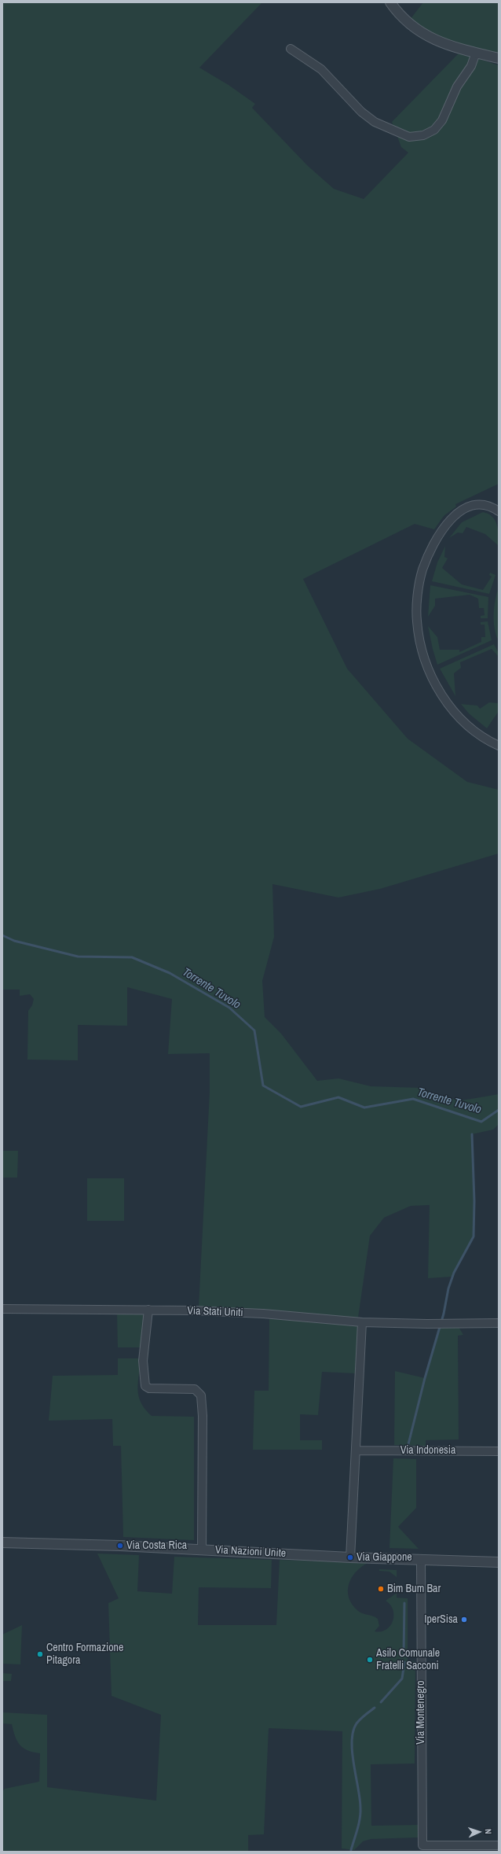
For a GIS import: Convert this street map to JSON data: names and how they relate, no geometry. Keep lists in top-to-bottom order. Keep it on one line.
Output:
{"streets":{"street":["Via Stati Uniti","Via Indonesia","Via Nazioni Unite","Via Montenegro"]},"crossings":[["Via Nazioni Unite","Via Montenegro"]],"water":["Torrente Tuvolo"],"places":["Via Costa Rica","Via Giappone","Bim Bum Bar","IperSisa","Centro Formazione Pitagora","Asilo Comunale Fratelli Sacconi"],"north":"right"}
